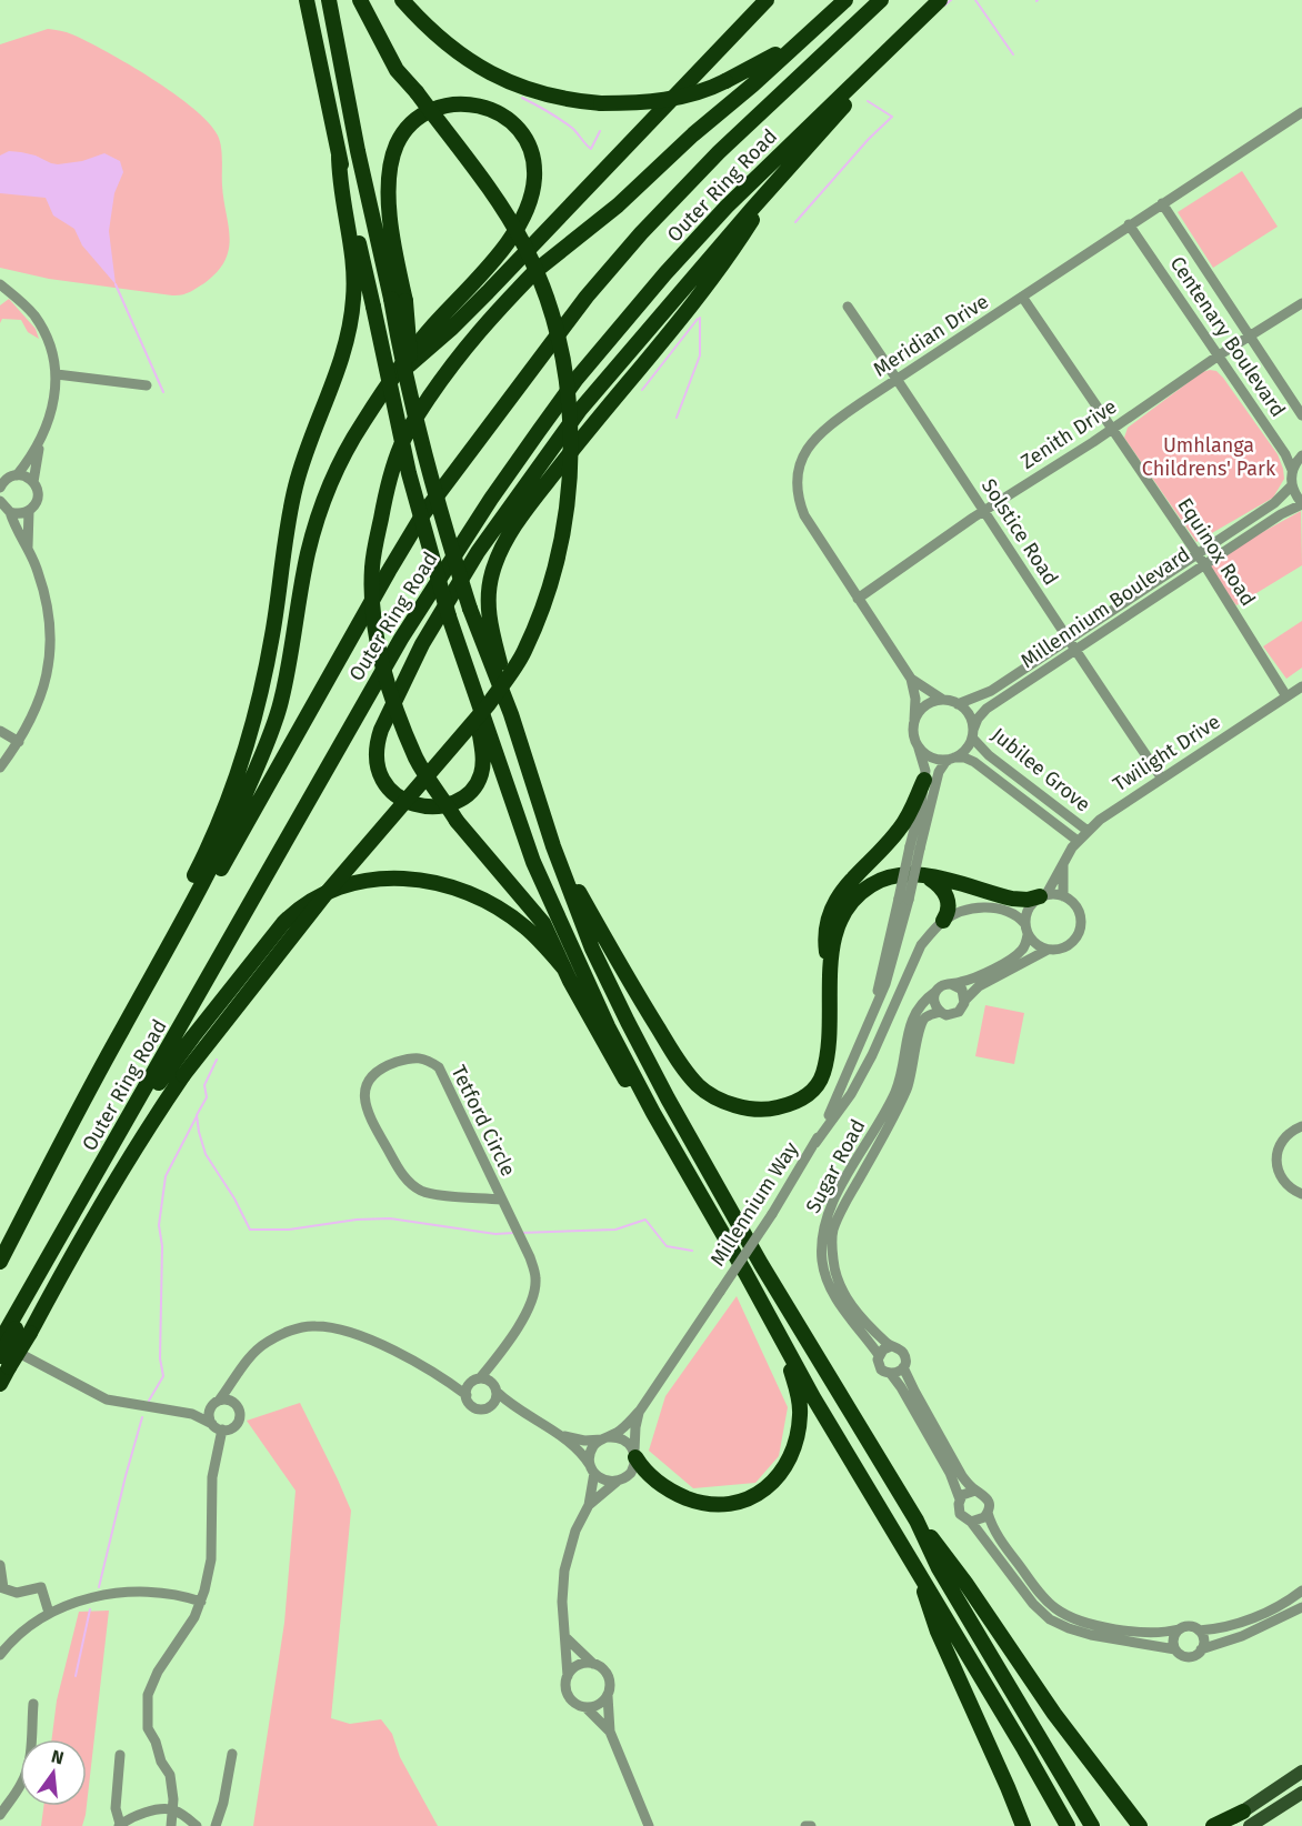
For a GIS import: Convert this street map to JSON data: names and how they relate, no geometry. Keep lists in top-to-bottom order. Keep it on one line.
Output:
{"streets":{"highway":["Outer Ring Road"],"street":["Meridian Drive","Centenary Boulevard","Zenith Drive","Solstice Road","Equinox Road","Millennium Boulevard","Twilight Drive","Jubilee Grove","Tetford Circle","Sugar Road","Millennium Way"]},"crossings":[["Meridian Drive","Centenary Boulevard"],["Meridian Drive","Zenith Drive"],["Meridian Drive","Solstice Road"],["Meridian Drive","Equinox Road"],["Meridian Drive","Millennium Boulevard"],["Meridian Drive","Jubilee Grove"],["Meridian Drive","Millennium Way"],["Centenary Boulevard","Zenith Drive"],["Zenith Drive","Solstice Road"],["Zenith Drive","Equinox Road"],["Solstice Road","Millennium Boulevard"],["Solstice Road","Twilight Drive"],["Equinox Road","Millennium Boulevard"],["Equinox Road","Twilight Drive"],["Millennium Boulevard","Jubilee Grove"],["Millennium Boulevard","Millennium Way"],["Twilight Drive","Jubilee Grove"],["Jubilee Grove","Millennium Way"]],"parks":["Umhlanga Childrens' Park"],"north":"top"}
